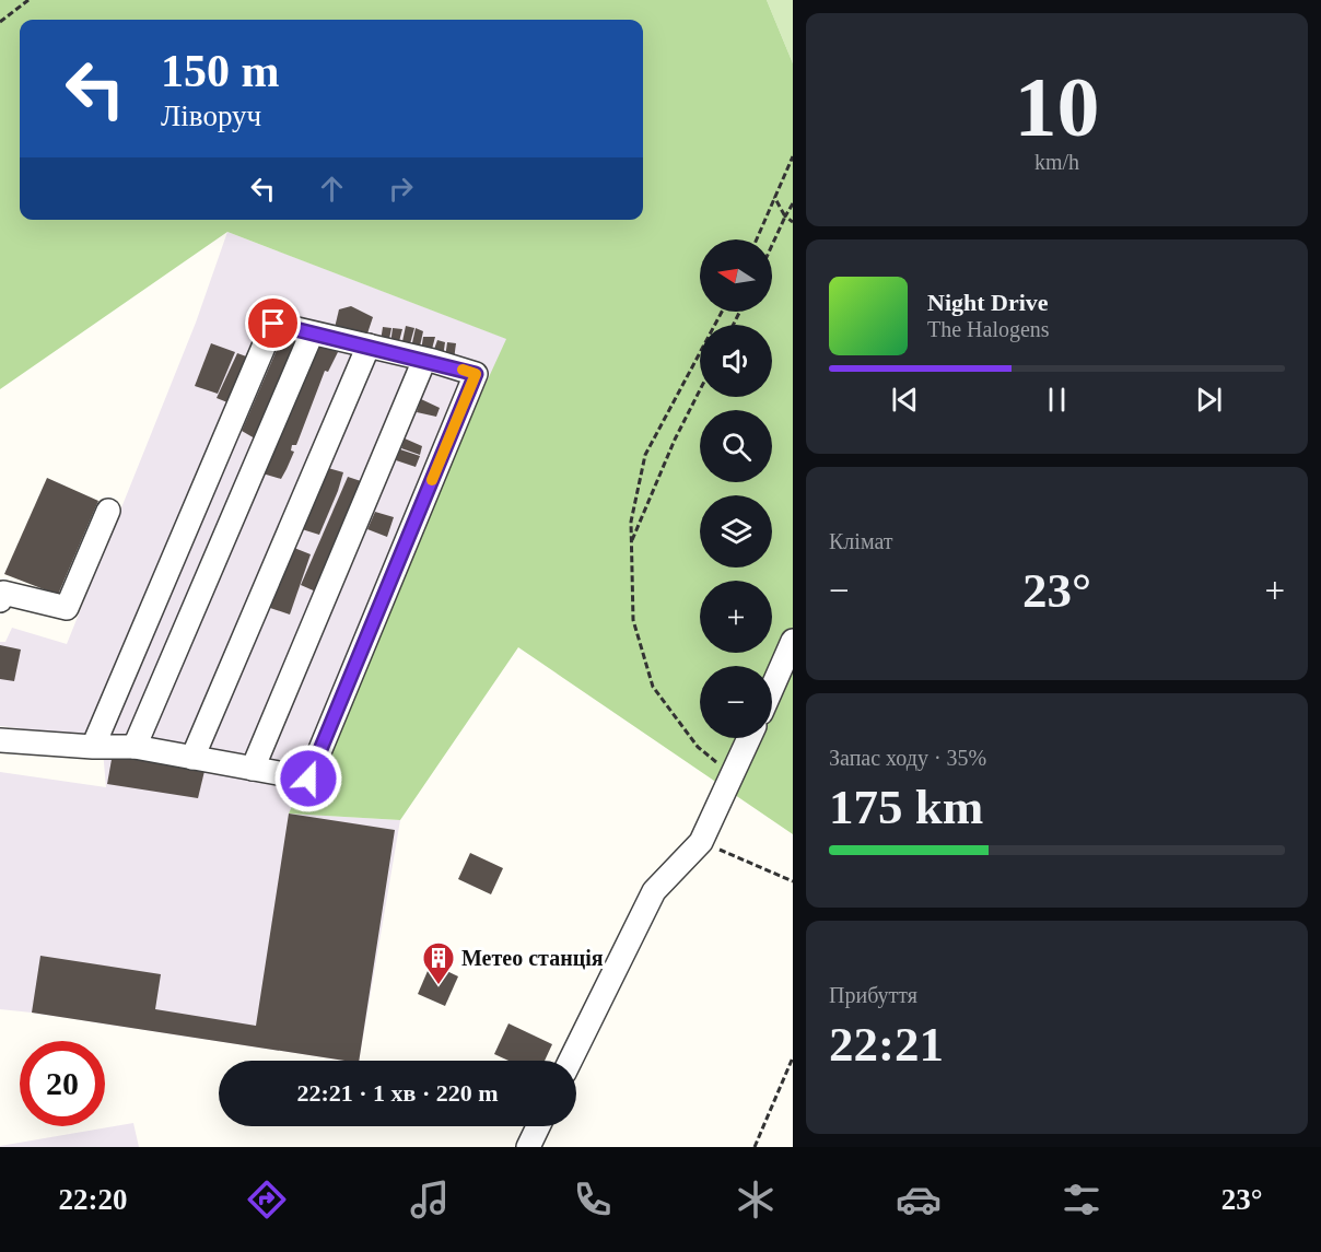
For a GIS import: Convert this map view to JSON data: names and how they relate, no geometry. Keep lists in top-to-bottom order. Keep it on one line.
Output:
{"places":{"building":["Метео станція"]},"north":"left","page":{"tile":[["10","km/h"],"Клімат",["Запас ходу · 35%","175 km"],["Прибуття","22:21"]],"turn":["150 m","Ліворуч"],"map_buttons":["+","−"],"song":["Night Drive","The Halogens"],"heat":["−","23°","+"],"limit":"20","trip":"22:21 · 1 хв · 220 m","tabs":["22:20","23°"]}}
